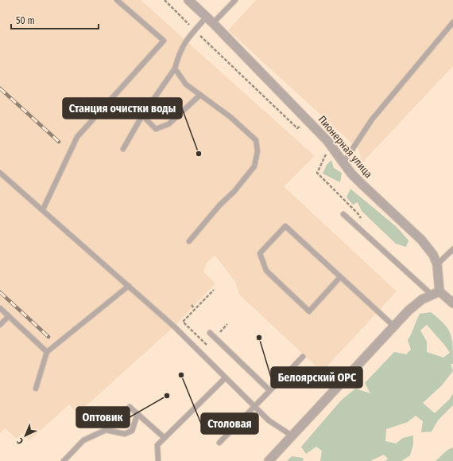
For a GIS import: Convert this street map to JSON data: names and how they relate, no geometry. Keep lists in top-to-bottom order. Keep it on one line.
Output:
{"streets":{"street":["Пионерная улица"]},"places":["Станция очистки воды","Белоярский ОРС","Столовая","Оптовик"],"scale_bar":"50 m","north":"bottom left"}
